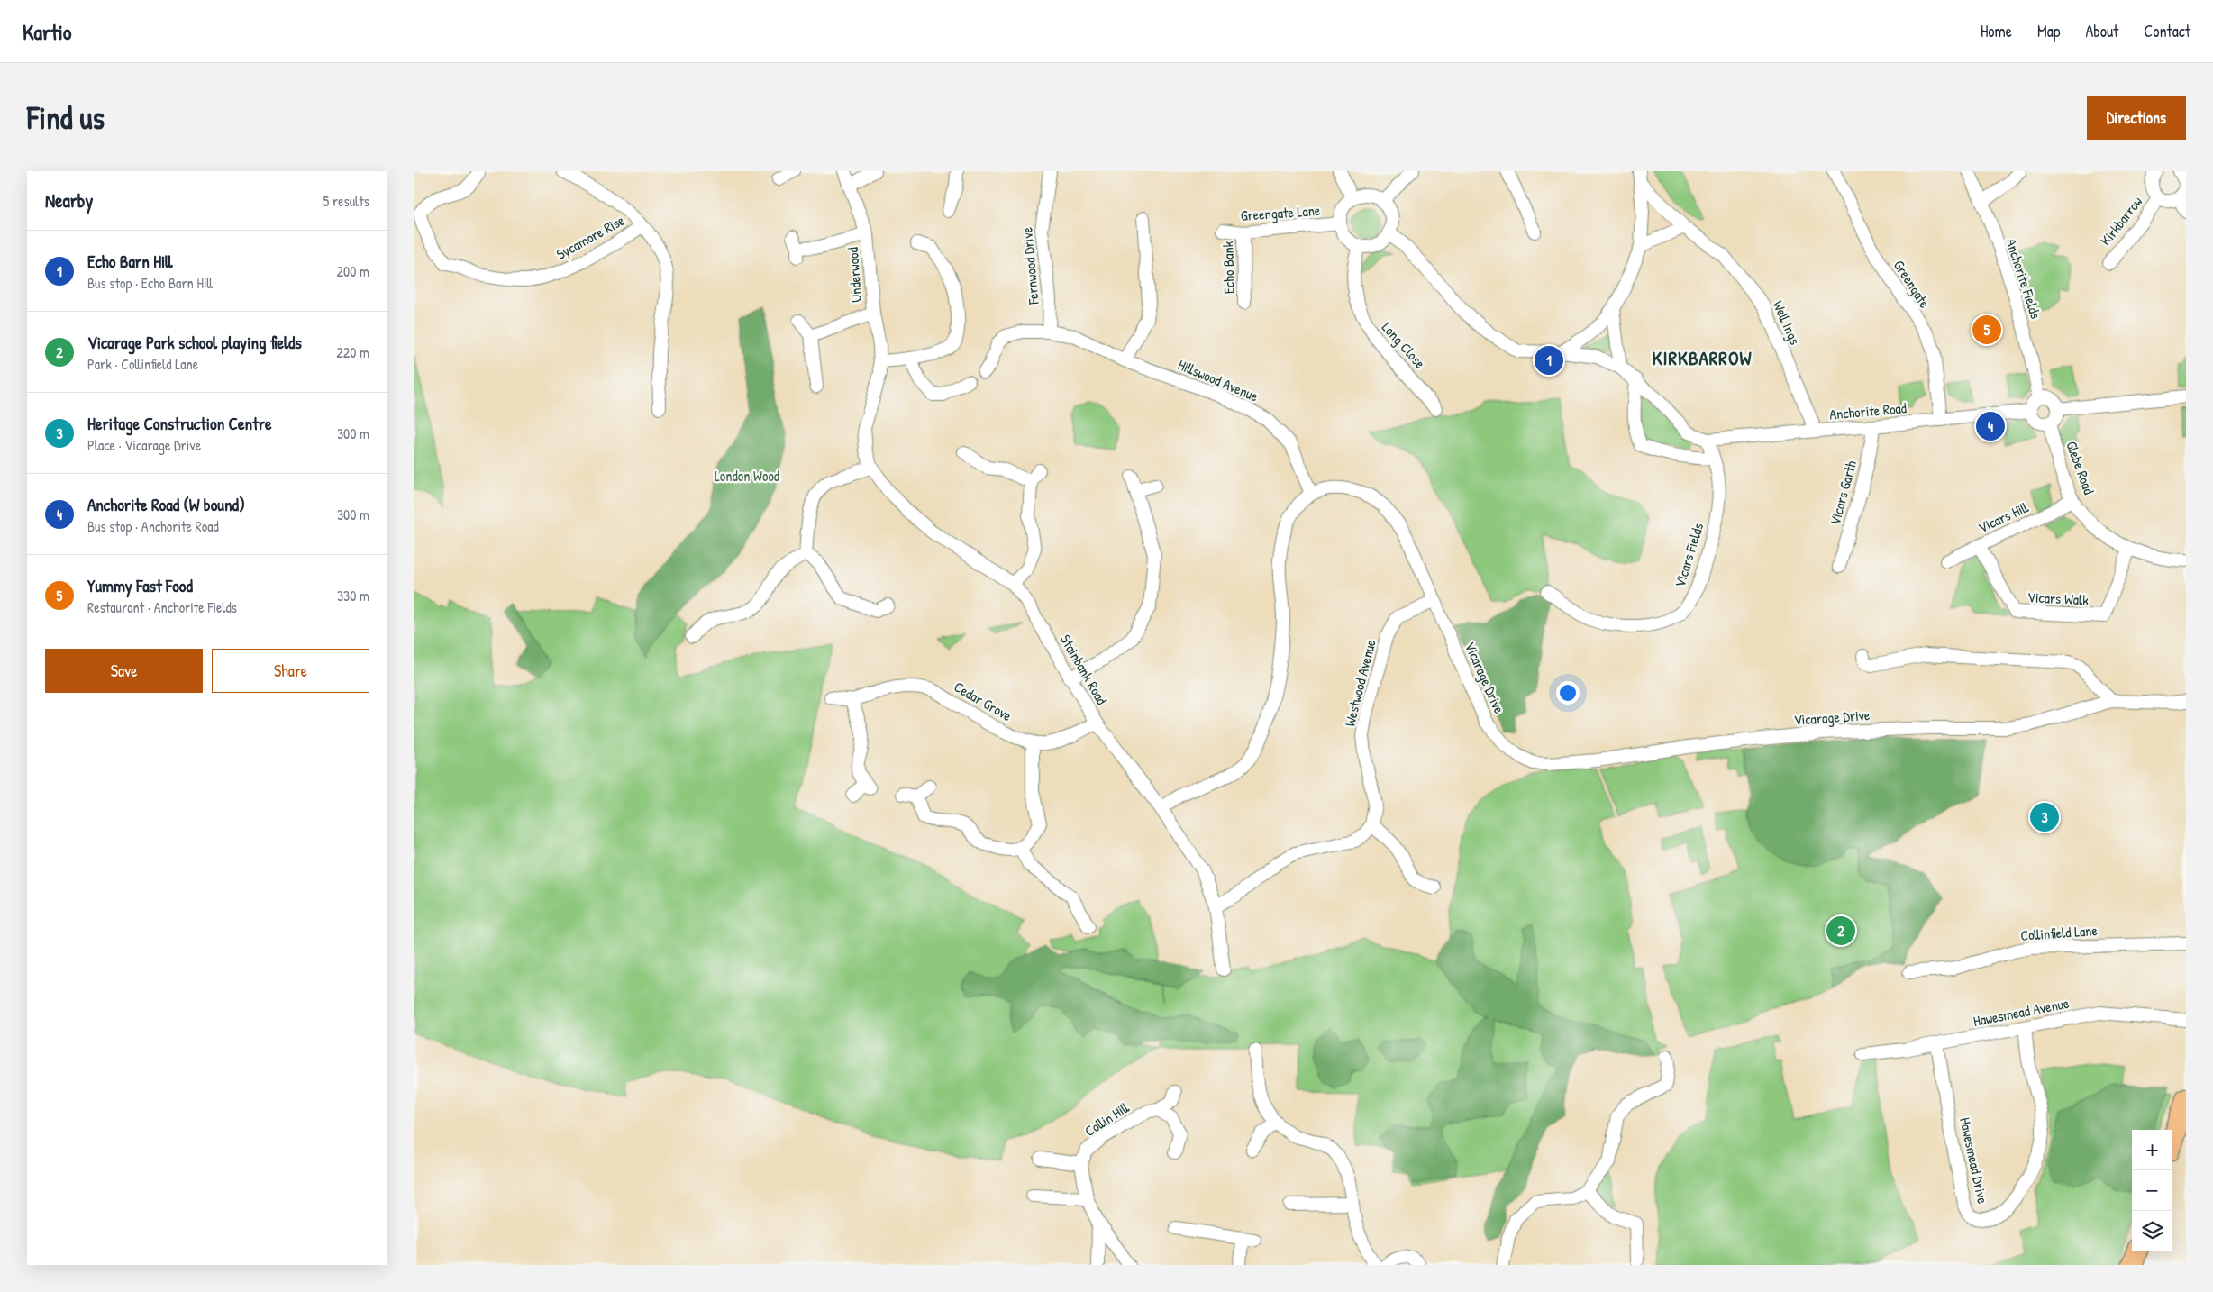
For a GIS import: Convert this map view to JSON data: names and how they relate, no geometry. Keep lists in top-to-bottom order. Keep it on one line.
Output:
{"streets":{"street":["Greengate Lane","Kirkbarrow","Sycamore Rise","Fernwood Drive","Echo Bank","Underwood","Anchorite Fields","Greengate","Well Ings","Long Close","Hillswood Avenue","Anchorite Road","Glebe Road","Vicars Garth","Vicars Hill","Vicars Fields","Vicars Walk","Stainbank Road","Vicarage Drive","Westwood Avenue","Cedar Grove","Collinfield Lane","Hawesmead Avenue","Collin Hill","Hawesmead Drive"]},"crossings":[["Greengate Lane","Echo Bank"],["Greengate Lane","Long Close"],["Fernwood Drive","Hillswood Avenue"],["Underwood","Stainbank Road"],["Anchorite Fields","Anchorite Road"],["Anchorite Fields","Glebe Road"],["Greengate","Anchorite Road"],["Well Ings","Anchorite Road"],["Hillswood Avenue","Vicarage Drive"],["Anchorite Road","Glebe Road"],["Anchorite Road","Vicars Garth"],["Anchorite Road","Vicars Fields"],["Glebe Road","Vicars Hill"],["Glebe Road","Vicars Walk"],["Vicars Hill","Vicars Walk"],["Stainbank Road","Vicarage Drive"],["Stainbank Road","Cedar Grove"],["Vicarage Drive","Westwood Avenue"],["Hawesmead Avenue","Hawesmead Drive"]],"districts":["KIRKBARROW"],"parks":["London Wood"],"page":{"header":"Kartio","nav":["Home","Map","About","Contact"],"buttons":["Directions",["Save","Share"]],"title":"Find us","heading":["Nearby","5 results"],"list":[{"mark":"1","name":"Echo Barn Hill","note":"Bus stop · Echo Barn Hill","value":"200 m"},{"mark":"2","name":"Vicarage Park school playing fields","note":"Park · Collinfield Lane","value":"220 m"},{"mark":"3","name":"Heritage Construction Centre","note":"Place · Vicarage Drive","value":"300 m"},{"mark":"4","name":"Anchorite Road (W bound)","note":"Bus stop · Anchorite Road","value":"300 m"},{"mark":"5","name":"Yummy Fast Food","note":"Restaurant · Anchorite Fields","value":"330 m"}],"pins":["5","1","4","3","2"],"map_buttons":["+","−"]}}
